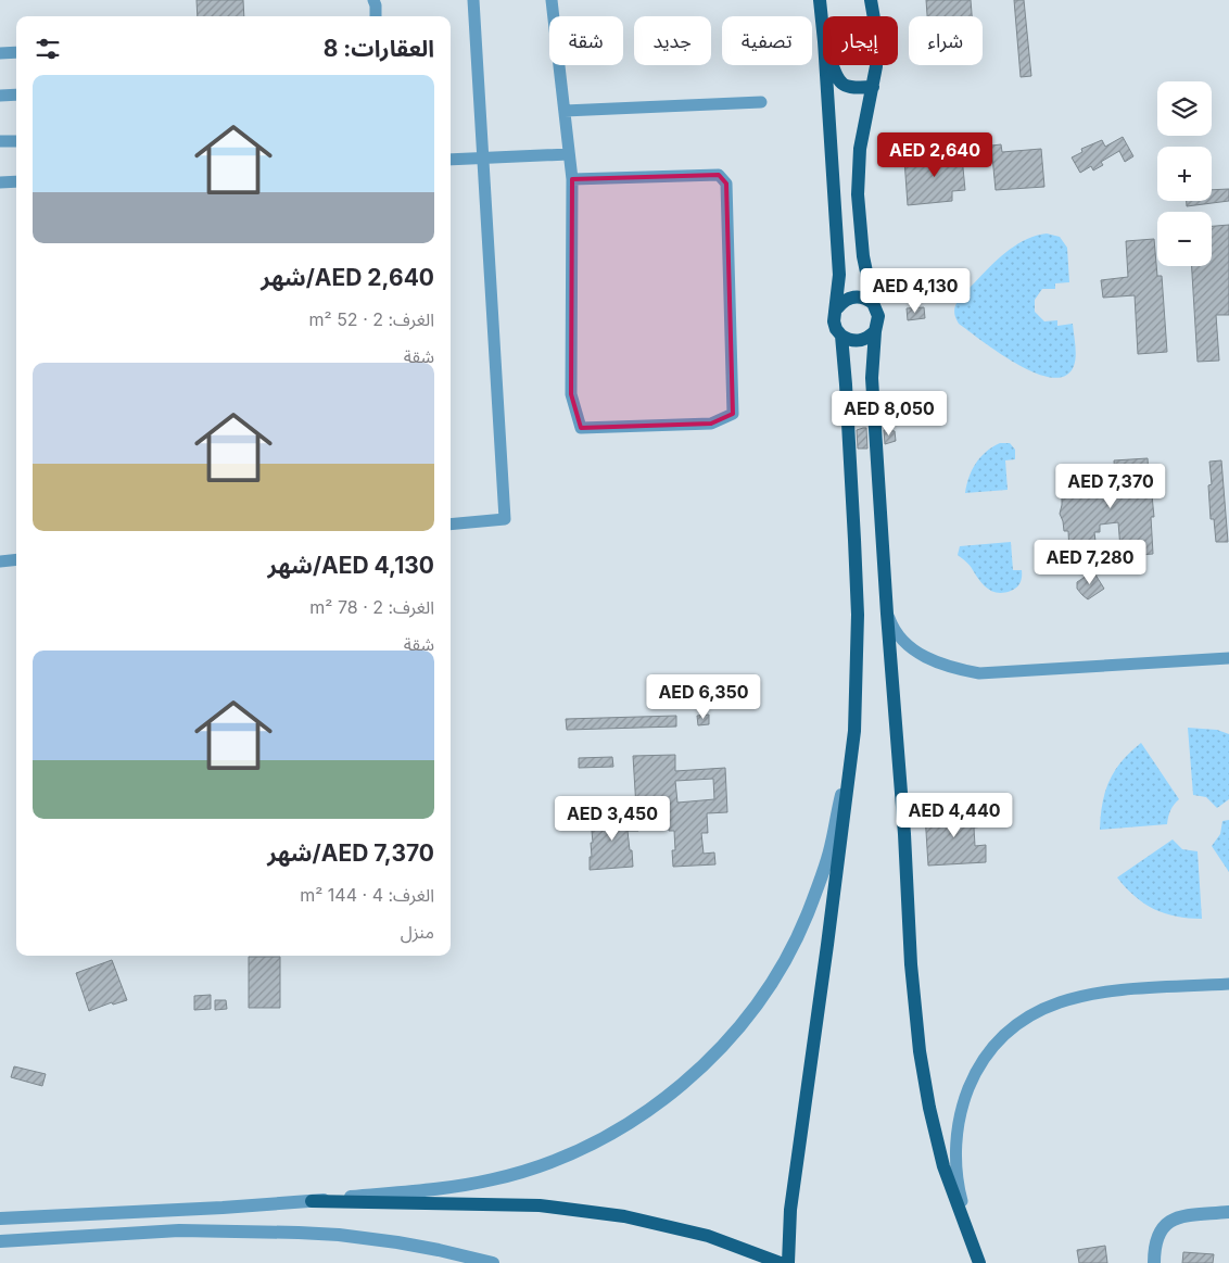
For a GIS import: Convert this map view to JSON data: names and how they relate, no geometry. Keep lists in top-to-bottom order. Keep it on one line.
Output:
{"page":{"chip":["شراء","إيجار","تصفية","جديد","شقة"],"heading":"العقارات: 8","map_buttons":["+","−"],"list":[{"name":"AED 2,640/شهر","note":"الغرف: 2 · 52 m² · شقة"},{"name":"AED 4,130/شهر","note":"الغرف: 2 · 78 m² · شقة"},{"name":"AED 7,370/شهر","note":"الغرف: 4 · 144 m² · منزل"}],"price":["AED 2,640","AED 4,130","AED 8,050","AED 7,370","AED 7,280","AED 6,350","AED 4,440","AED 3,450"]}}
